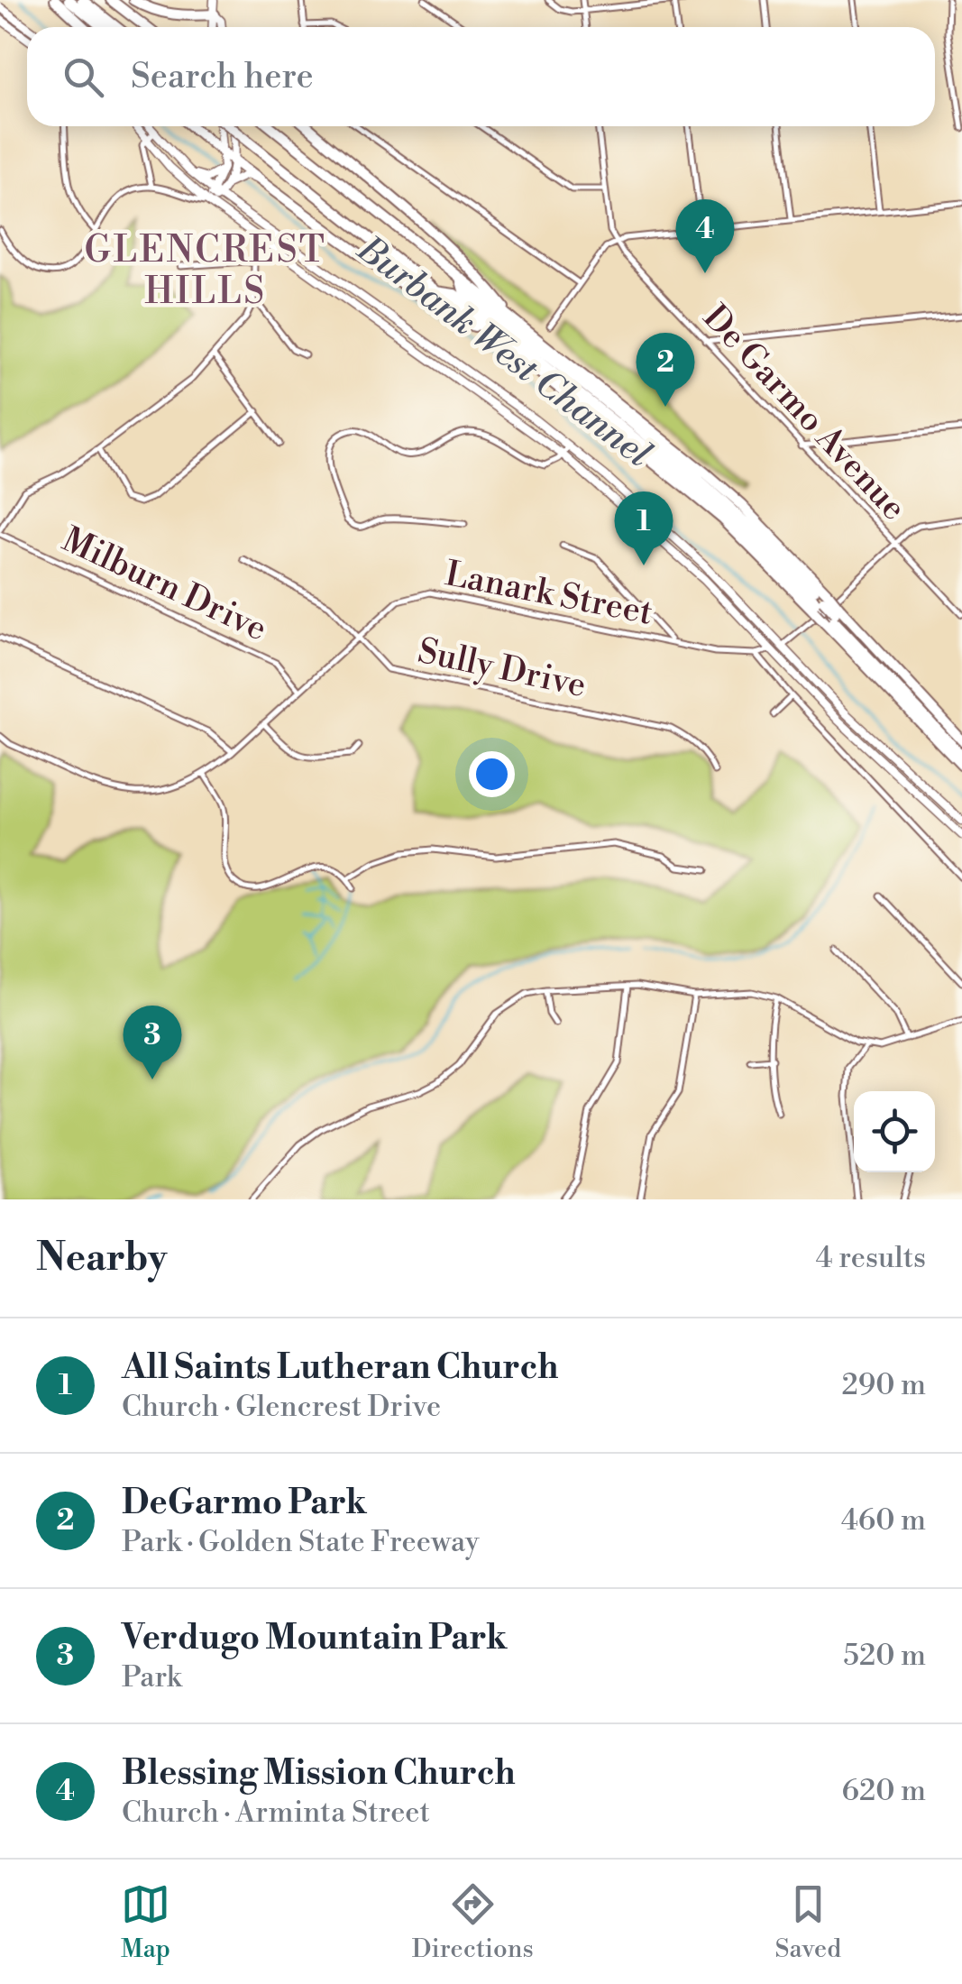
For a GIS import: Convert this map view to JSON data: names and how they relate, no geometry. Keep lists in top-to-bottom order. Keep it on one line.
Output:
{"streets":{"street":["De Garmo Avenue","Milburn Drive","Lanark Street","Sully Drive"]},"crossings":[["De Garmo Avenue","Lanark Street"],["Milburn Drive","Lanark Street"],["Lanark Street","Sully Drive"]],"districts":["GLENCREST HILLS"],"water":["Burbank West Channel"],"page":{"search":"Search here","pins":["4","2","1","3"],"heading":["Nearby","4 results"],"list":[{"mark":"1","name":"All Saints Lutheran Church","note":"Church · Glencrest Drive","value":"290 m"},{"mark":"2","name":"DeGarmo Park","note":"Park · Golden State Freeway","value":"460 m"},{"mark":"3","name":"Verdugo Mountain Park","note":"Park","value":"520 m"},{"mark":"4","name":"Blessing Mission Church","note":"Church · Arminta Street","value":"620 m"}],"nav":["Map","Directions","Saved"]}}
